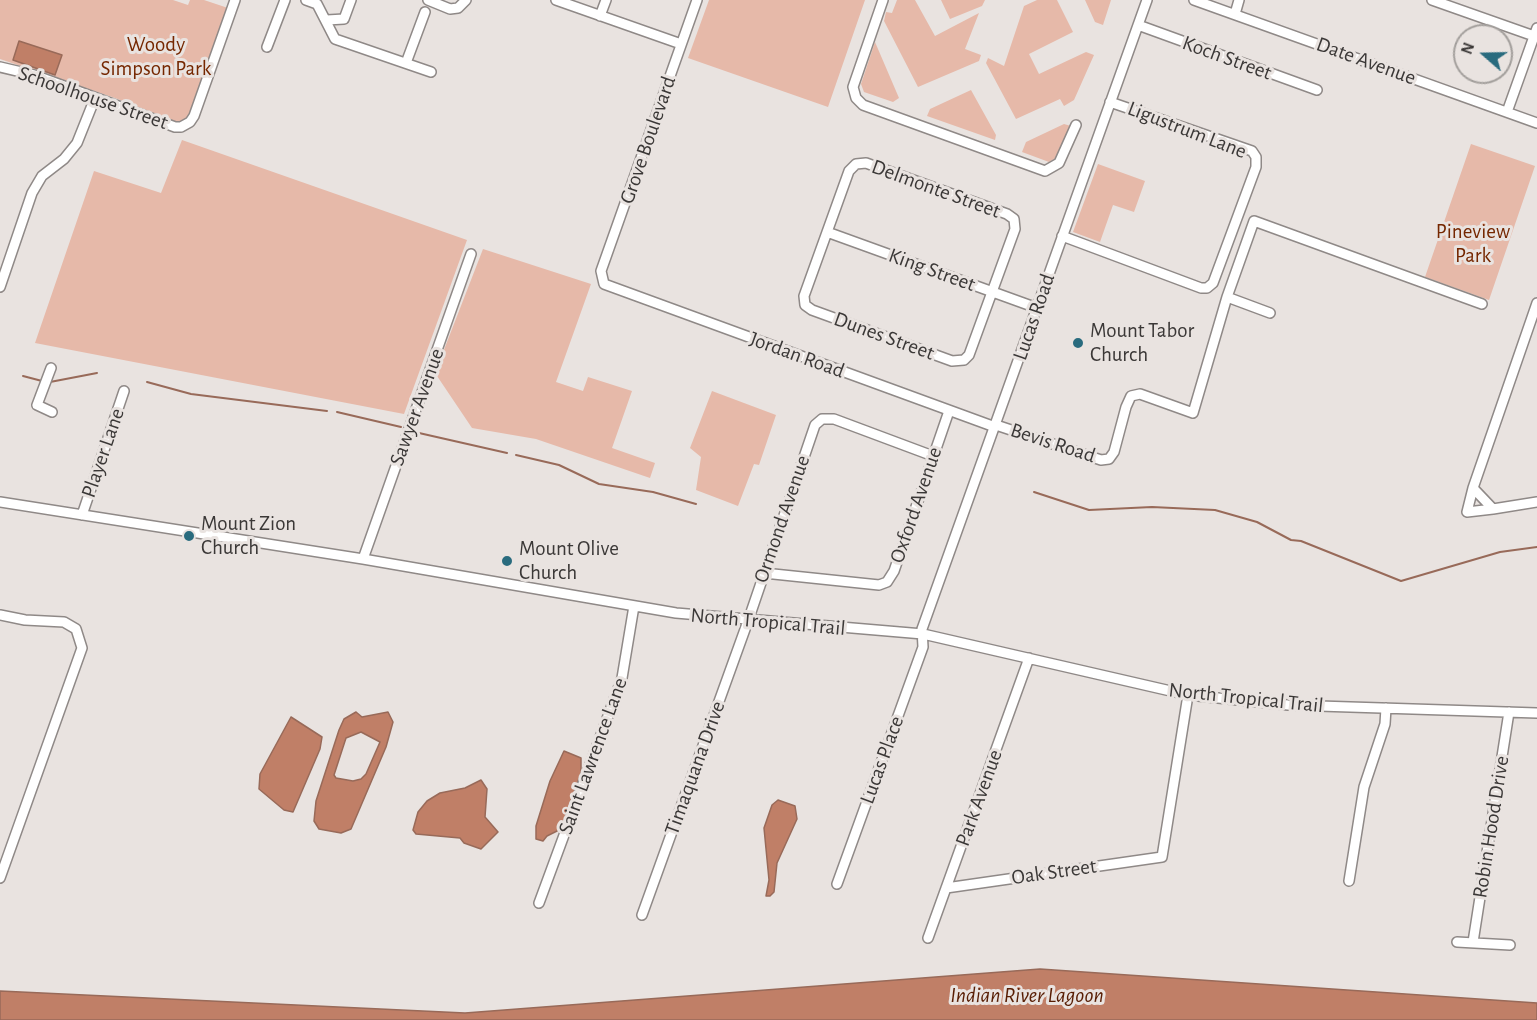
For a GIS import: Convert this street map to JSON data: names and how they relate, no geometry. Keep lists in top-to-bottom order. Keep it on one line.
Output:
{"streets":{"street":["Koch Street","Date Avenue","Schoolhouse Street","Ligustrum Lane","Grove Boulevard","Delmonte Street","King Street","Lucas Road","Dunes Street","Jordan Road","Sawyer Avenue","Bevis Road","Player Lane","Oxford Avenue","Ormond Avenue","North Tropical Trail","Saint Lawrence Lane","Lucas Place","Timaquana Drive","Park Avenue","Robin Hood Drive","Oak Street"]},"crossings":[["Koch Street","Lucas Road"],["Ligustrum Lane","Lucas Road"],["Grove Boulevard","Jordan Road"],["Delmonte Street","King Street"],["Delmonte Street","Dunes Street"],["King Street","Lucas Road"],["King Street","Dunes Street"],["Lucas Road","Jordan Road"],["Lucas Road","Bevis Road"],["Lucas Road","North Tropical Trail"],["Lucas Road","Lucas Place"],["Jordan Road","Bevis Road"],["Jordan Road","Oxford Avenue"],["Sawyer Avenue","North Tropical Trail"],["Player Lane","North Tropical Trail"],["Oxford Avenue","Ormond Avenue"],["Ormond Avenue","North Tropical Trail"],["Ormond Avenue","Timaquana Drive"],["North Tropical Trail","Saint Lawrence Lane"],["North Tropical Trail","Lucas Place"],["North Tropical Trail","Timaquana Drive"],["North Tropical Trail","Park Avenue"],["North Tropical Trail","Robin Hood Drive"],["North Tropical Trail","Oak Street"],["Park Avenue","Oak Street"]],"water":["Indian River Lagoon"],"parks":["Woody Simpson Park","Pineview Park"],"places":["Mount Tabor Church","Mount Zion Church","Mount Olive Church"],"north":"left"}
